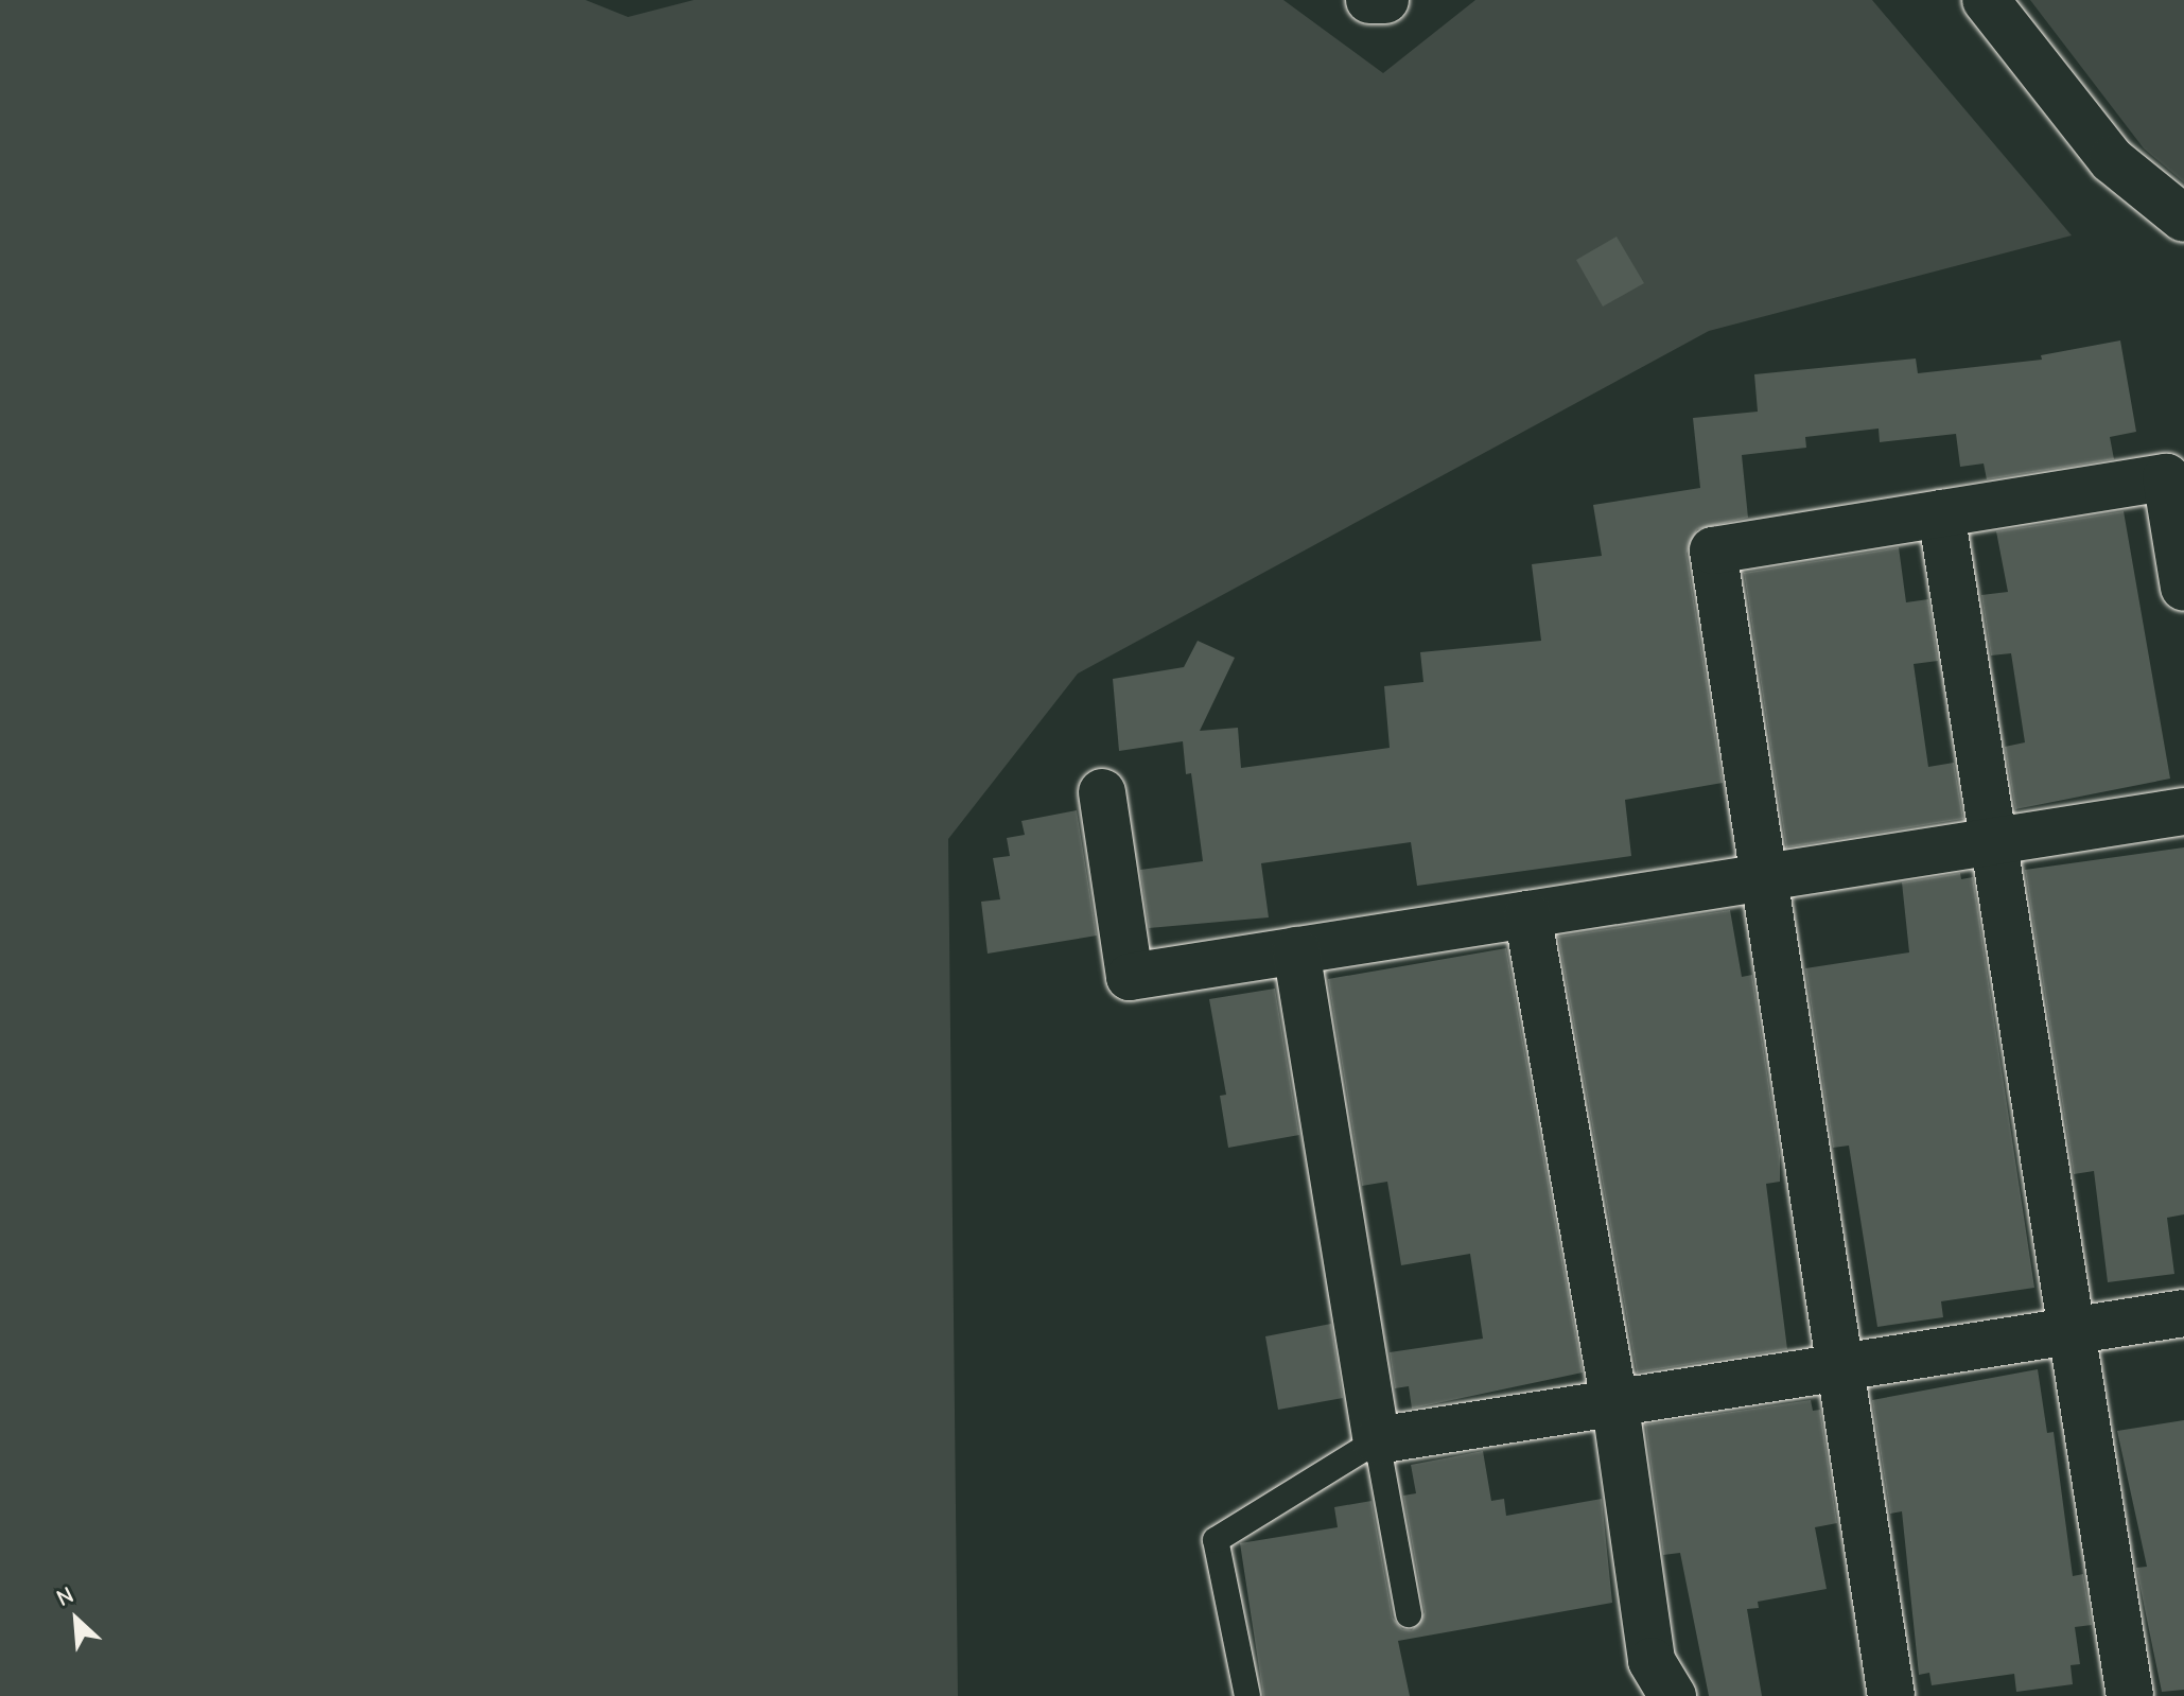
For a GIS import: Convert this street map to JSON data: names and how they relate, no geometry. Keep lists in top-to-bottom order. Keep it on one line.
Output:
{"north":"top left"}
